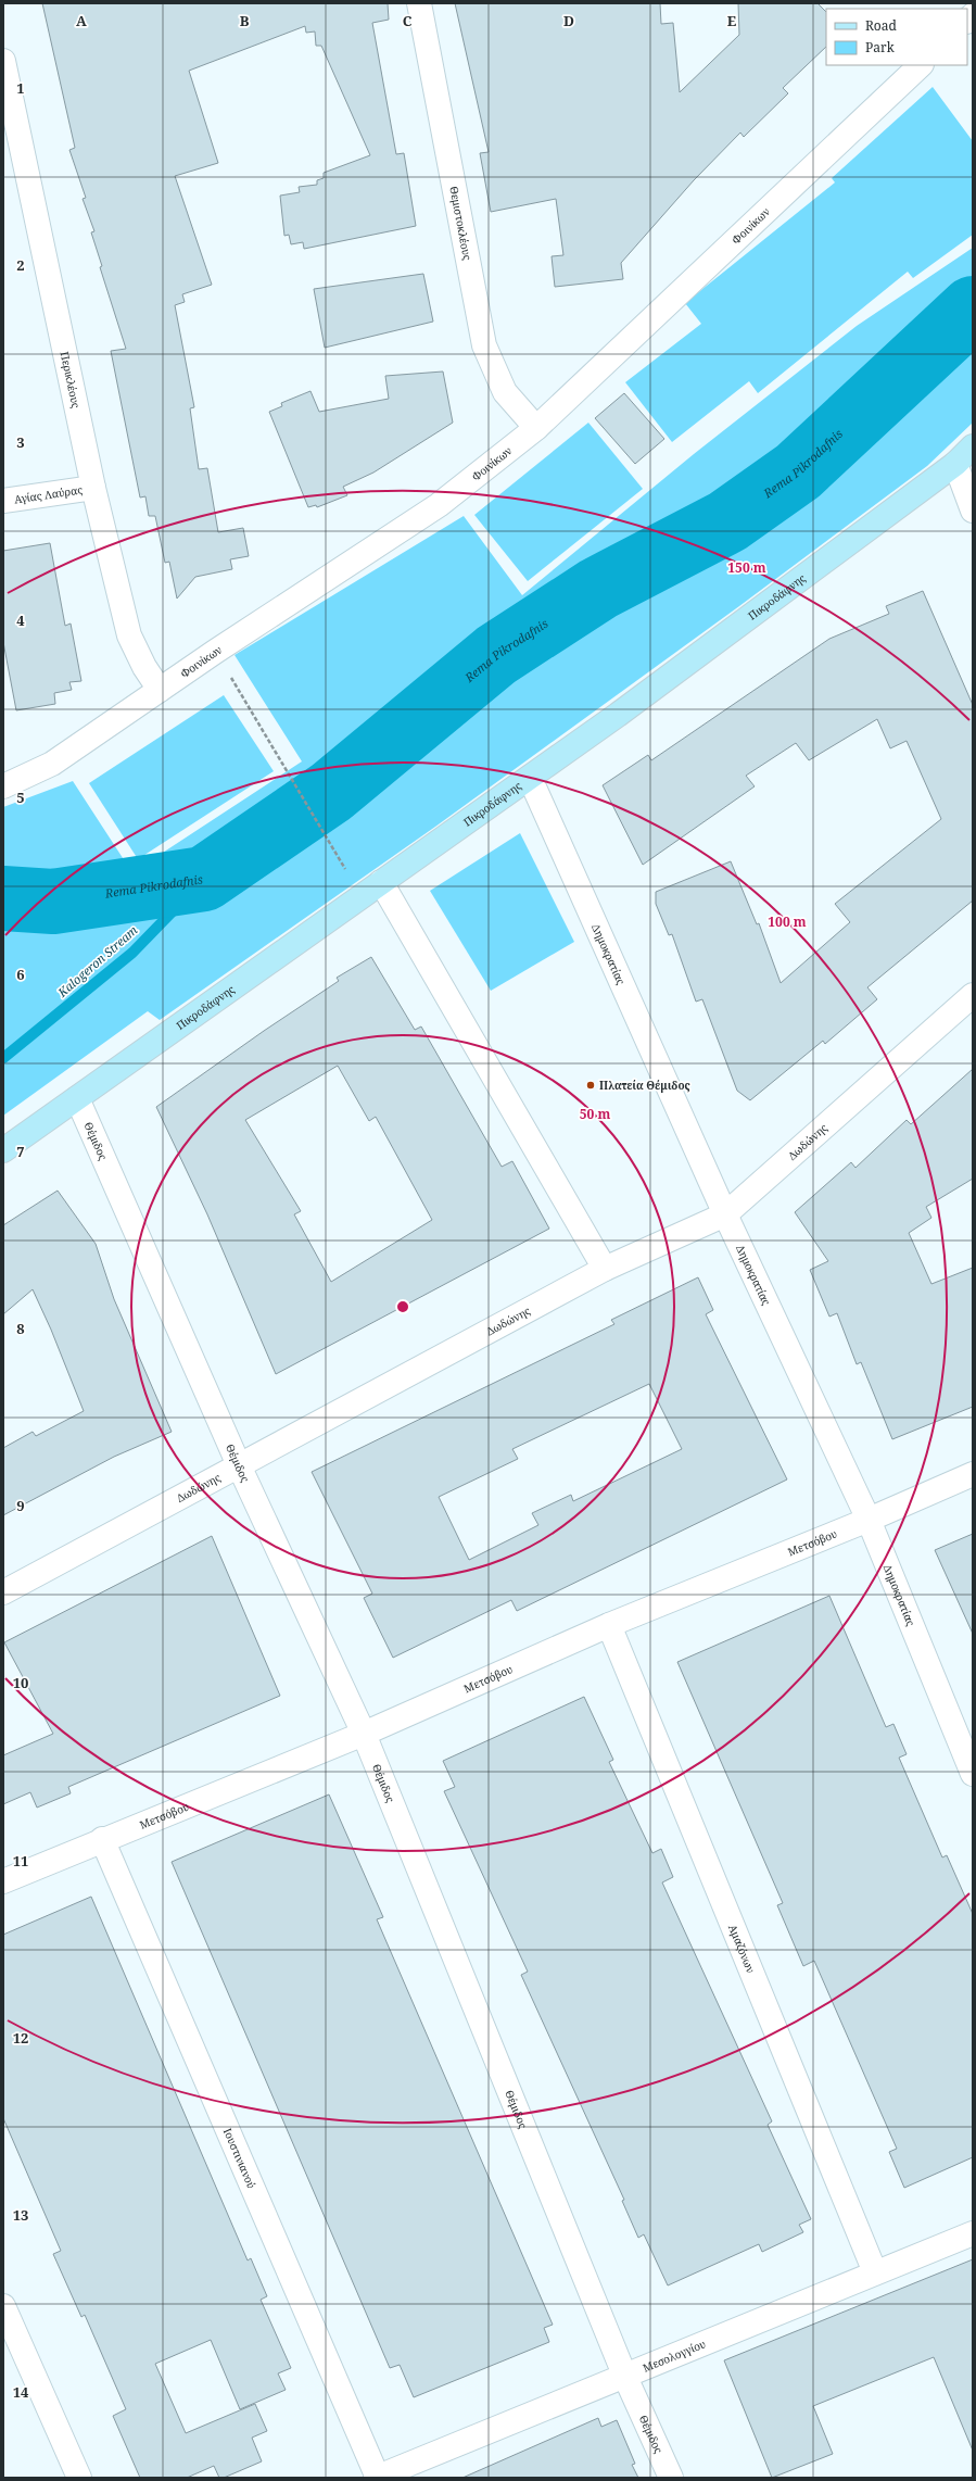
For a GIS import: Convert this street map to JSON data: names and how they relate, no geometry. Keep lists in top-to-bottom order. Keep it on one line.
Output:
{"streets":{"street":["Θεμιστοκλέους","Φοινίκων","Περικλέους","Αγίας Λαύρας","Πικροδάφνης","Δημοκρατίας","Θέμιδος","Δωδώνης","Μετσόβου","Αμαζόνων","Ιουστινιανού","Μεσολογγίου"]},"crossings":[["Θεμιστοκλέους","Φοινίκων"],["Φοινίκων","Περικλέους"],["Περικλέους","Αγίας Λαύρας"],["Πικροδάφνης","Δημοκρατίας"],["Πικροδάφνης","Θέμιδος"],["Δημοκρατίας","Δωδώνης"],["Δημοκρατίας","Μετσόβου"],["Θέμιδος","Δωδώνης"],["Θέμιδος","Μετσόβου"],["Θέμιδος","Μεσολογγίου"],["Μετσόβου","Αμαζόνων"],["Μετσόβου","Ιουστινιανού"],["Αμαζόνων","Μεσολογγίου"],["Ιουστινιανού","Μεσολογγίου"]],"water":["Rema Pikrodafnis","Kalogeron Stream"],"places":["Πλατεία Θέμιδος"],"legend":["Road","Park"],"grid":{"columns":["A","B","C","D","E"],"rows":["1","2","3","4","5","6","7","8","9","10","11","12","13","14"]},"rings":["150 m","100 m","50 m"]}
